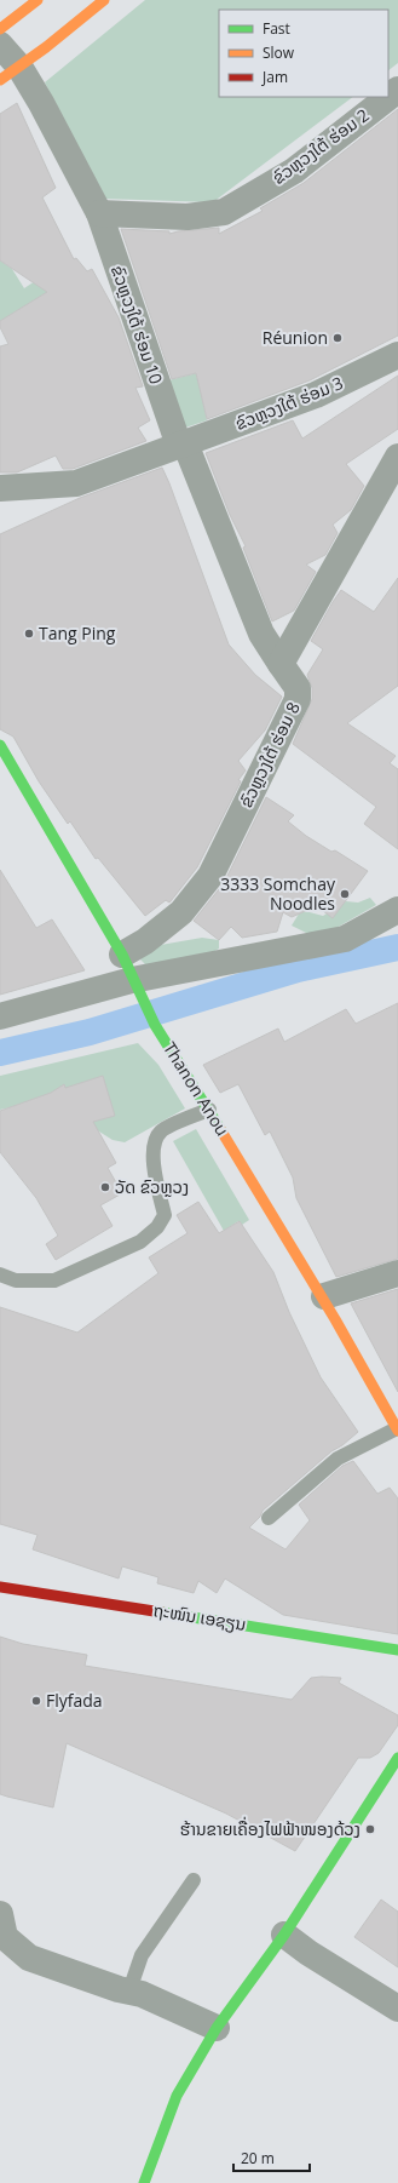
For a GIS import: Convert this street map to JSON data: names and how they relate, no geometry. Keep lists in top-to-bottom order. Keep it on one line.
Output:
{"streets":{"street":["ຂົວຫຼວງໃຕ້ ຮ່ອມ 2","ຂົວຫຼວງໃຕ້ ຮ່ອມ 10","ຂົວຫຼວງໃຕ້ ຮ່ອມ 3","ຂົວຫຼວງໃຕ້ ຮ່ອມ 8","Thanon Anou","ຖະໜົນ ເອຊຽນ"]},"crossings":[["ຂົວຫຼວງໃຕ້ ຮ່ອມ 2","ຂົວຫຼວງໃຕ້ ຮ່ອມ 10"],["ຂົວຫຼວງໃຕ້ ຮ່ອມ 10","ຂົວຫຼວງໃຕ້ ຮ່ອມ 3"],["ຂົວຫຼວງໃຕ້ ຮ່ອມ 10","ຂົວຫຼວງໃຕ້ ຮ່ອມ 8"],["ຂົວຫຼວງໃຕ້ ຮ່ອມ 8","Thanon Anou"]],"places":["Réunion","Tang Ping","3333 Somchay Noodles","ວັດ ຂົວຫຼວງ","Flyfada","ຮ້ານຂາຍເຄື່ອງໄຟຟ້າໜອງດ້ວງ"],"legend":["Fast","Slow","Jam"],"scale_bar":"20 m"}
